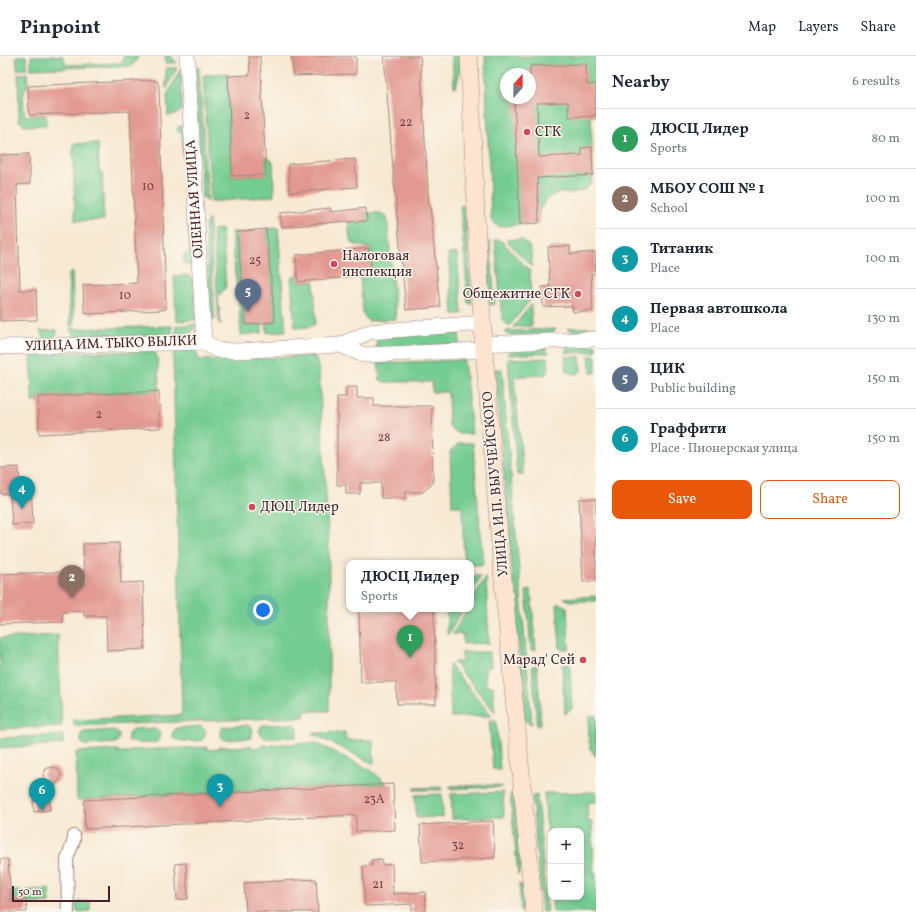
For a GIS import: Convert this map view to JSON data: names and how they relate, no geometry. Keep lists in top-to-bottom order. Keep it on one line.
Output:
{"streets":{"main road":["УЛИЦА И.П. ВЫУЧЕЙСКОГО"],"street":["ОЛЕННАЯ УЛИЦА","УЛИЦА ИМ. ТЫКО ВЫЛКИ"]},"crossings":[["ОЛЕННАЯ УЛИЦА","УЛИЦА ИМ. ТЫКО ВЫЛКИ"],["УЛИЦА ИМ. ТЫКО ВЫЛКИ","УЛИЦА И.П. ВЫУЧЕЙСКОГО"]],"places":["СГК","Налоговая инспекция","Общежитие СГК","ДЮЦ Лидер","Марад' Сей"],"house_numbers":["2","22","10","25","10","2","28","23А","32","21"],"scale_bar":"50 m","north":"top","page":{"header":"Pinpoint","nav":["Map","Layers","Share"],"heading":["Nearby","6 results"],"list":[{"mark":"1","name":"ДЮСЦ Лидер","note":"Sports","value":"80 m"},{"mark":"2","name":"МБОУ СОШ № 1","note":"School","value":"100 m"},{"mark":"3","name":"Титаник","note":"Place","value":"100 m"},{"mark":"4","name":"Первая автошкола","note":"Place","value":"130 m"},{"mark":"5","name":"ЦИК","note":"Public building","value":"150 m"},{"mark":"6","name":"Граффити","note":"Place · Пионерская улица","value":"150 m"}],"pins":["5","4","2","1","3","6"],"buttons":["Save","Share"],"popup":["ДЮСЦ Лидер","Sports"],"map_buttons":["+","−"],"scale":"50 m"}}
